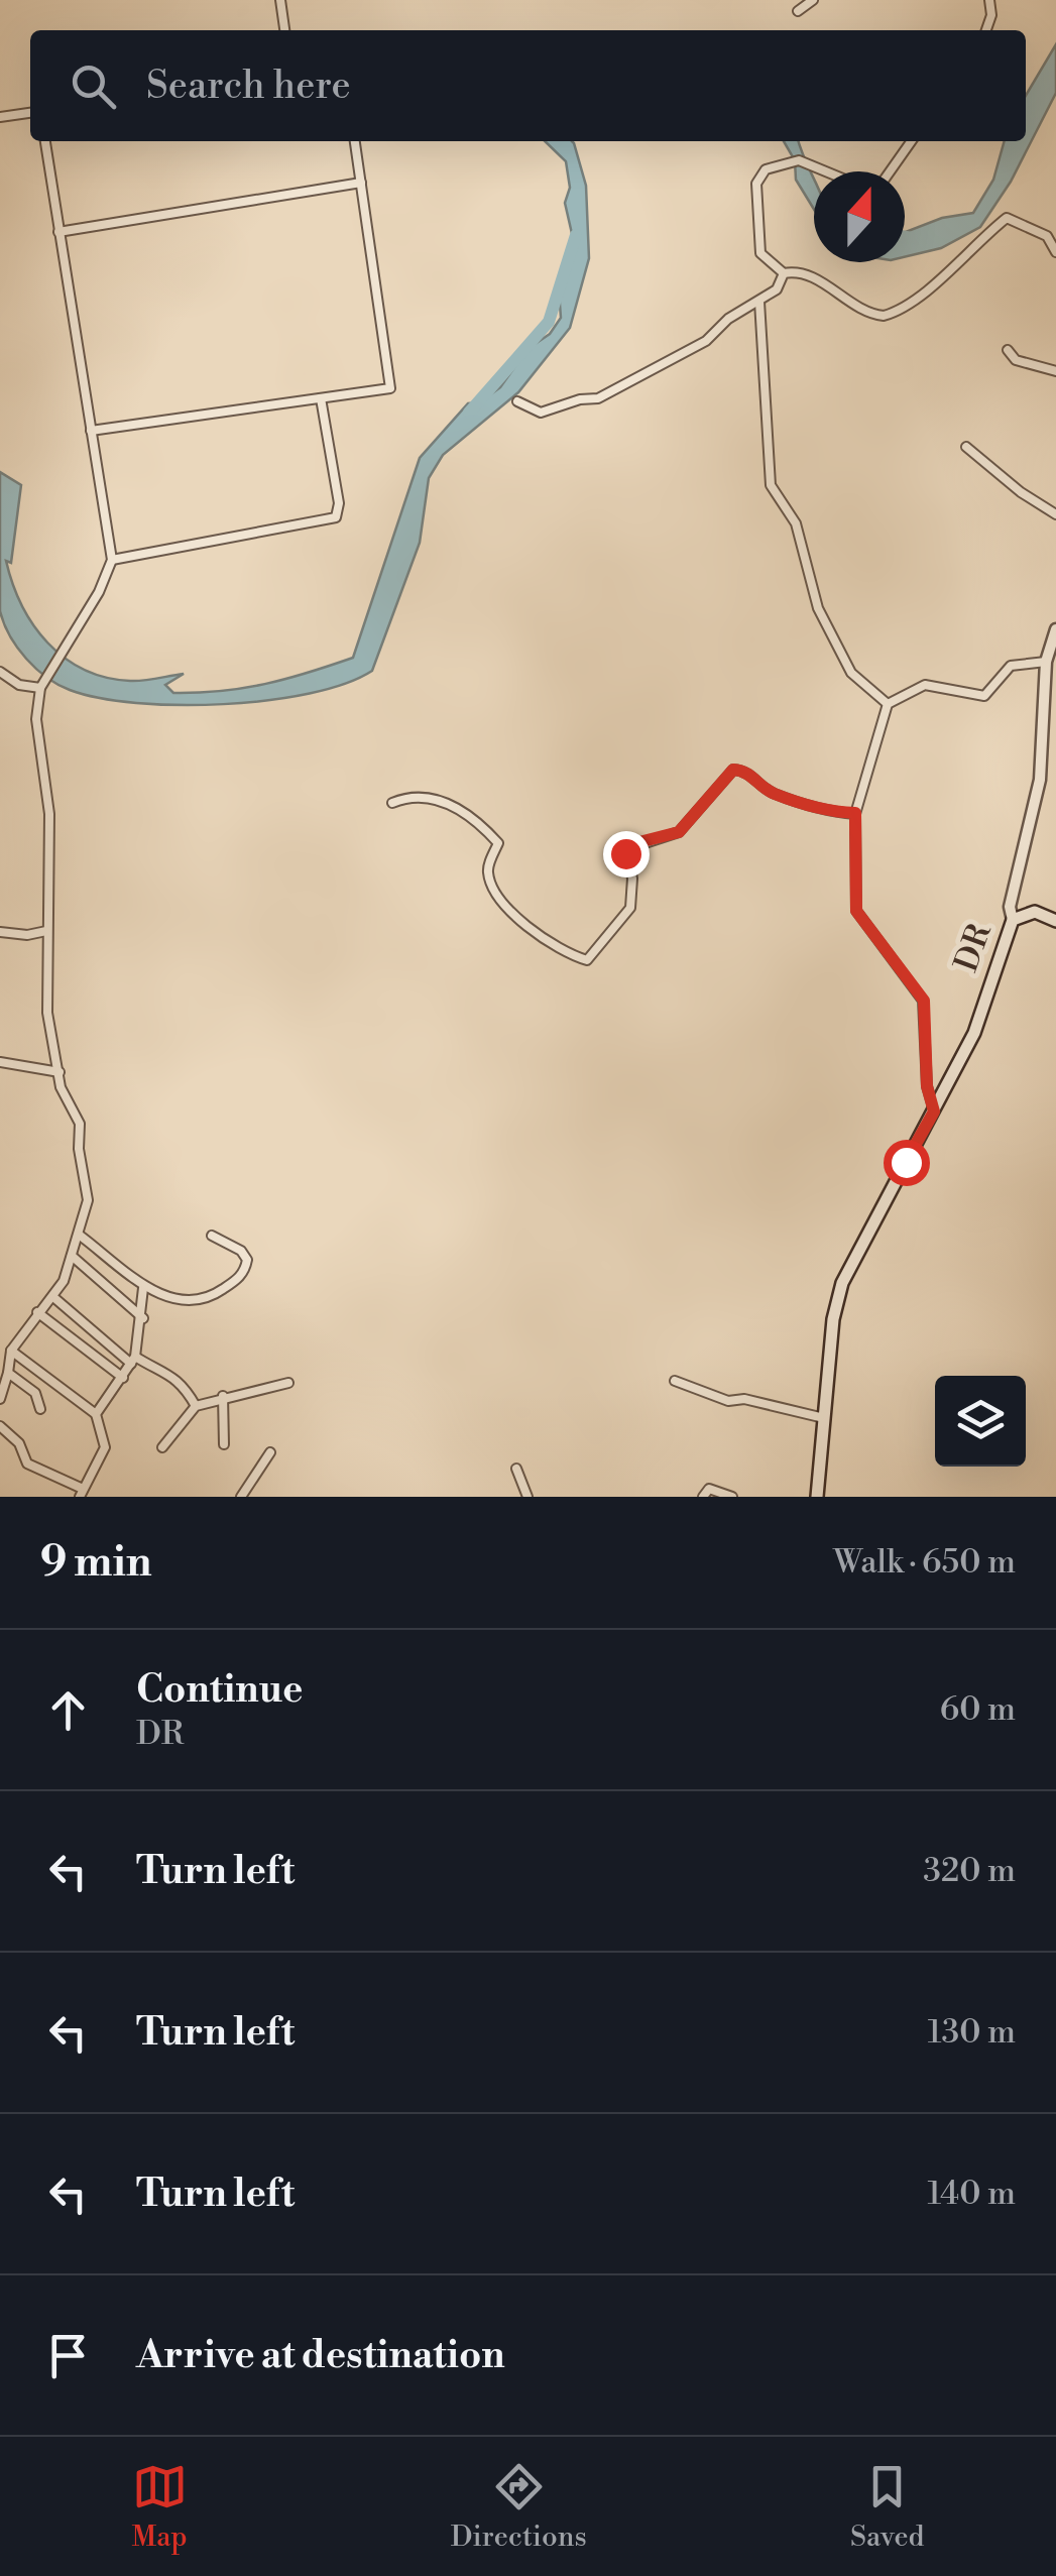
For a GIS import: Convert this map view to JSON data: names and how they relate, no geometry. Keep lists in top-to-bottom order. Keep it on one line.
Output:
{"streets":{"main road":["DR"]},"north":"top","page":{"search":"Search here","heading":["9 min","Walk · 650 m"],"list":[["Continue","DR","60 m"],["Turn left","320 m"],["Turn left","130 m"],["Turn left","140 m"],"Arrive at destination"],"nav":["Map","Directions","Saved"]}}
